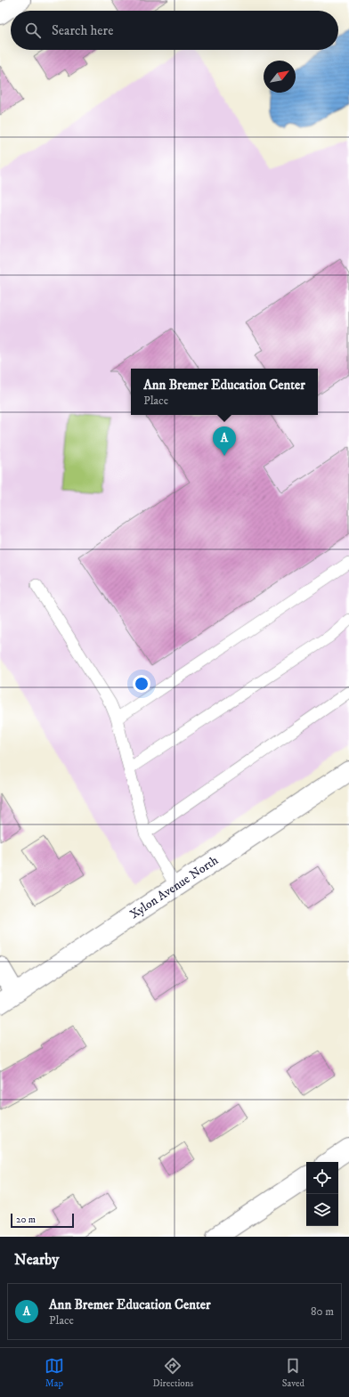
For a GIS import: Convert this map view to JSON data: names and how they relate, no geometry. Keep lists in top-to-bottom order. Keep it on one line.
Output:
{"streets":{"street":["Xylon Avenue North"]},"scale_bar":"20 m","north":"top right","page":{"search":"Search here","popup":["Ann Bremer Education Center","Place"],"pins":"A","scale":"20 m","heading":"Nearby","list":[{"mark":"A","name":"Ann Bremer Education Center","note":"Place","value":"80 m"}],"nav":["Map","Directions","Saved"]}}
